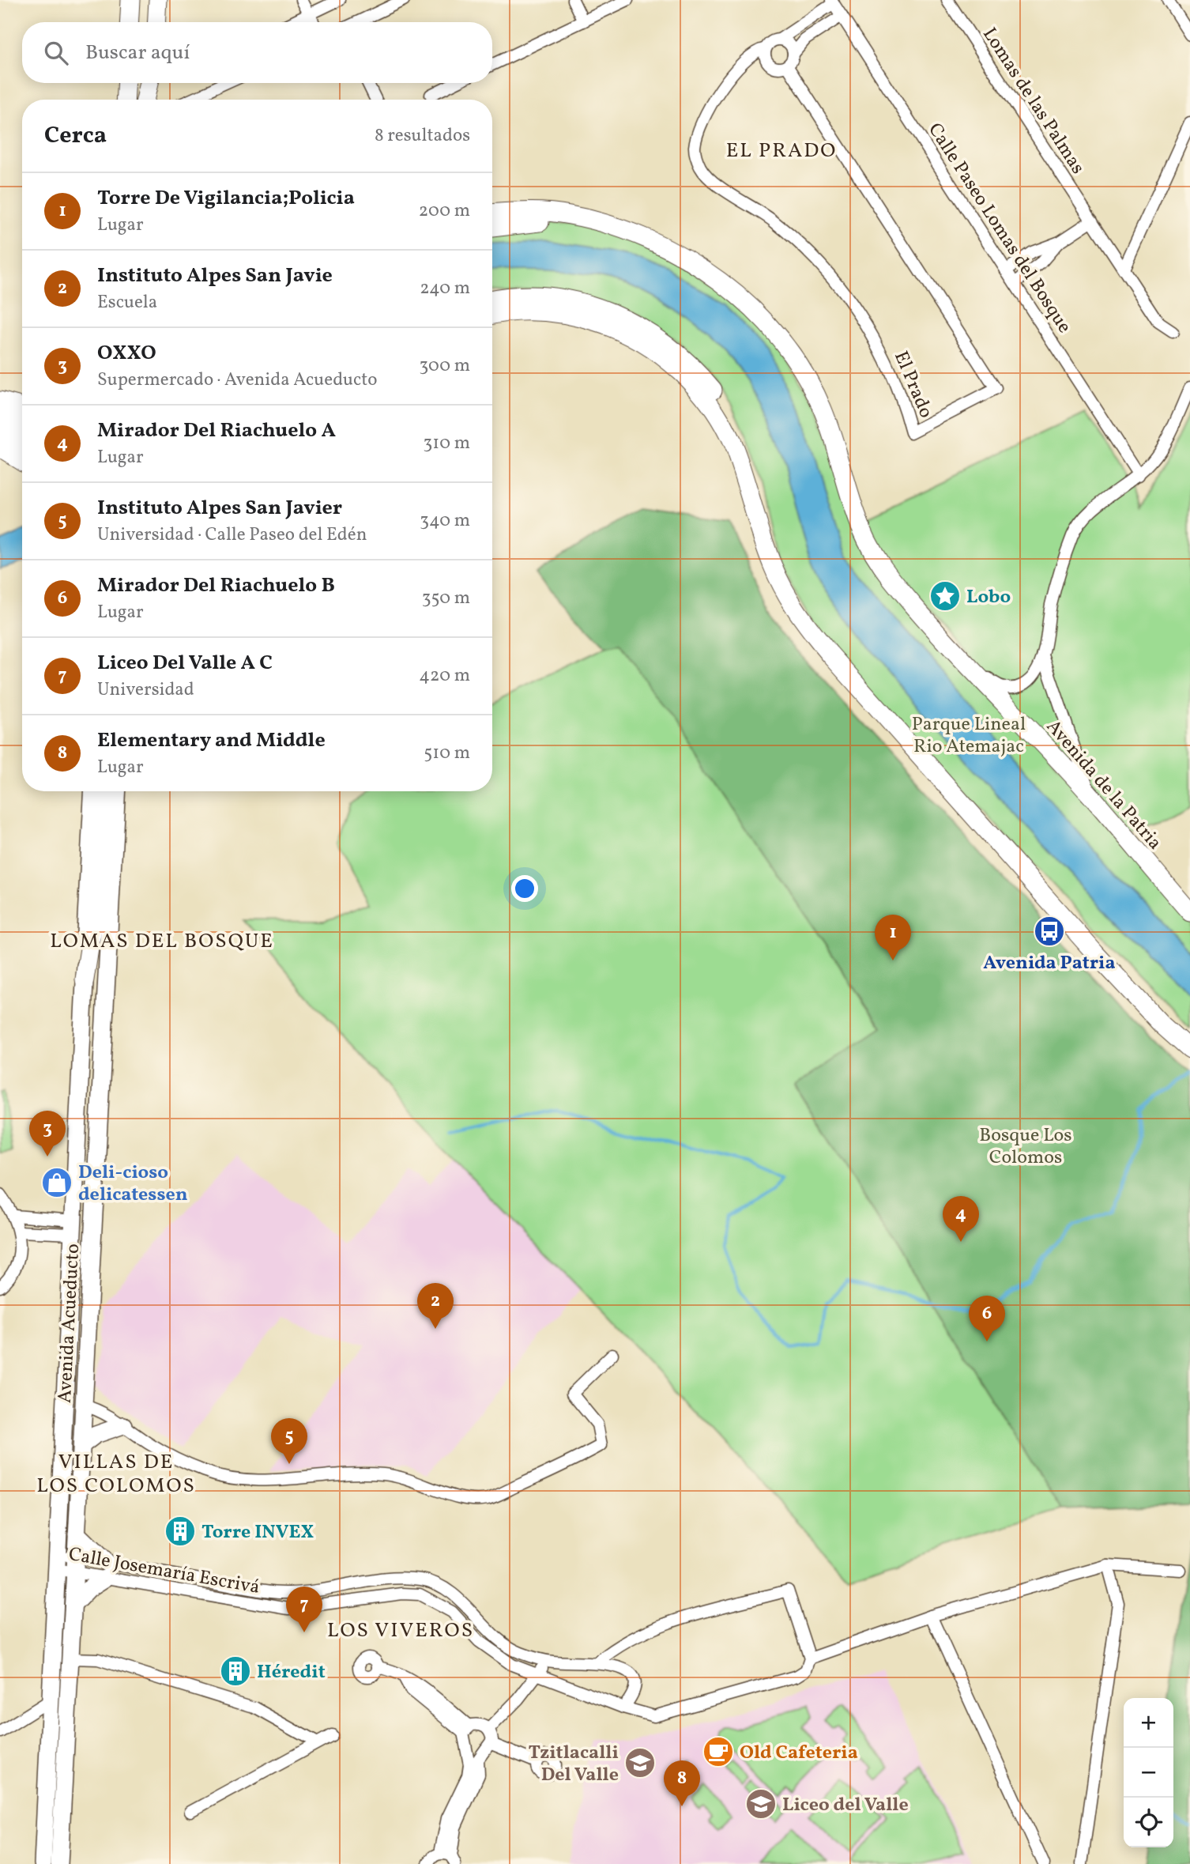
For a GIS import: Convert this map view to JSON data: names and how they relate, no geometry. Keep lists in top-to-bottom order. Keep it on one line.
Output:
{"streets":{"main road":["Avenida de la Patria","Avenida Acueducto"],"street":["Lomas de las Palmas","Calle Paseo Lomas del Bosque","El Prado","Calle Josemaría Escrivá"]},"crossings":[["Avenida Acueducto","Calle Josemaría Escrivá"]],"districts":["EL PRADO","LOMAS DEL BOSQUE","VILLAS DE LOS COLOMOS","LOS VIVEROS"],"parks":["Parque Lineal Rio Atemajac","Bosque Los Colomos"],"places":{"place":["Lobo"],"bus stop":["Avenida Patria"],"shop":["Deli-cioso delicatessen"],"building":["Torre INVEX","Héredit"],"cafe":["Old Cafeteria"],"school or university":["Tzitlacalli Del Valle","Liceo del Valle"]},"page":{"search":"Buscar aquí","heading":["Cerca","8 resultados"],"list":[{"mark":"1","name":"Torre De Vigilancia;Policia","note":"Lugar","value":"200 m"},{"mark":"2","name":"Instituto Alpes San Javie","note":"Escuela","value":"240 m"},{"mark":"3","name":"OXXO","note":"Supermercado · Avenida Acueducto","value":"300 m"},{"mark":"4","name":"Mirador Del Riachuelo A","note":"Lugar","value":"310 m"},{"mark":"5","name":"Instituto Alpes San Javier","note":"Universidad · Calle Paseo del Edén","value":"340 m"},{"mark":"6","name":"Mirador Del Riachuelo B","note":"Lugar","value":"350 m"},{"mark":"7","name":"Liceo Del Valle A C","note":"Universidad","value":"420 m"},{"mark":"8","name":"Elementary and Middle","note":"Lugar","value":"510 m"}],"pins":["1","3","4","2","6","5","7","8"],"map_buttons":["+","−"]}}
